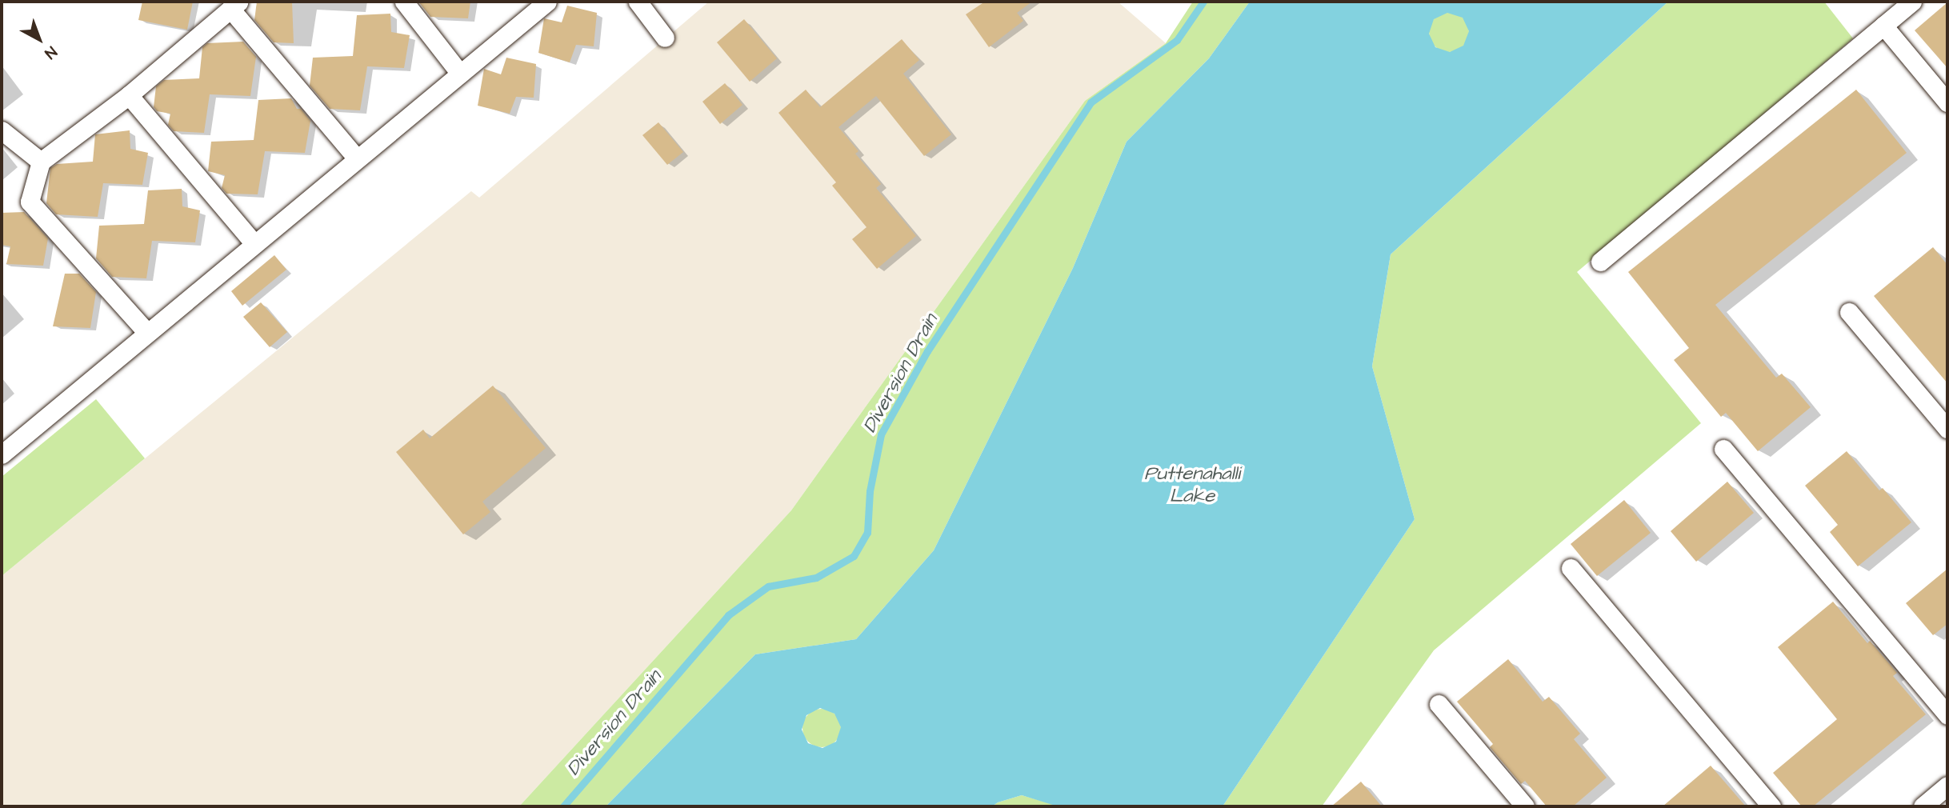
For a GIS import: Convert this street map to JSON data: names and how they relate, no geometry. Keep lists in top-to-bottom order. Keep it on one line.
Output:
{"water":["Diversion Drain","Puttenahalli Lake"],"north":"bottom right"}
